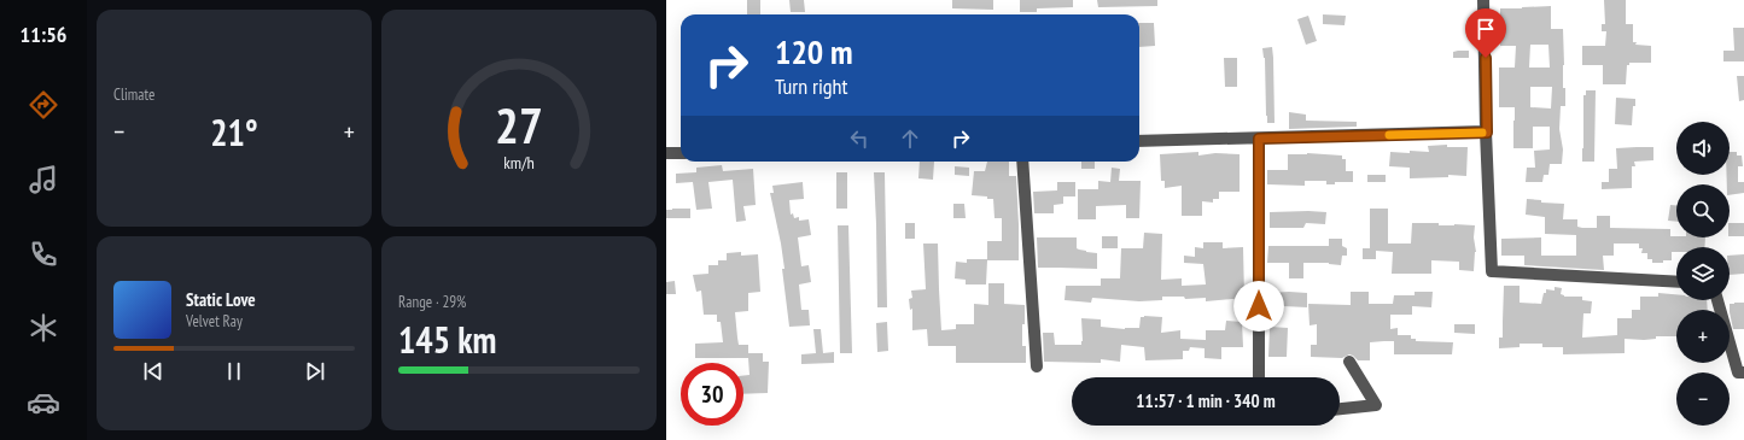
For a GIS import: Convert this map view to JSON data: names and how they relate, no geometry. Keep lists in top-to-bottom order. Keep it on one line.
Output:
{"page":{"tabs":"11:56","tile":["Climate",["Range · 29%","145 km"]],"turn":["120 m","Turn right"],"heat":["−","21°","+"],"map_buttons":["+","−"],"song":["Static Love","Velvet Ray"],"limit":"30","trip":"11:57 · 1 min · 340 m","gauge":["27","km/h"]}}
